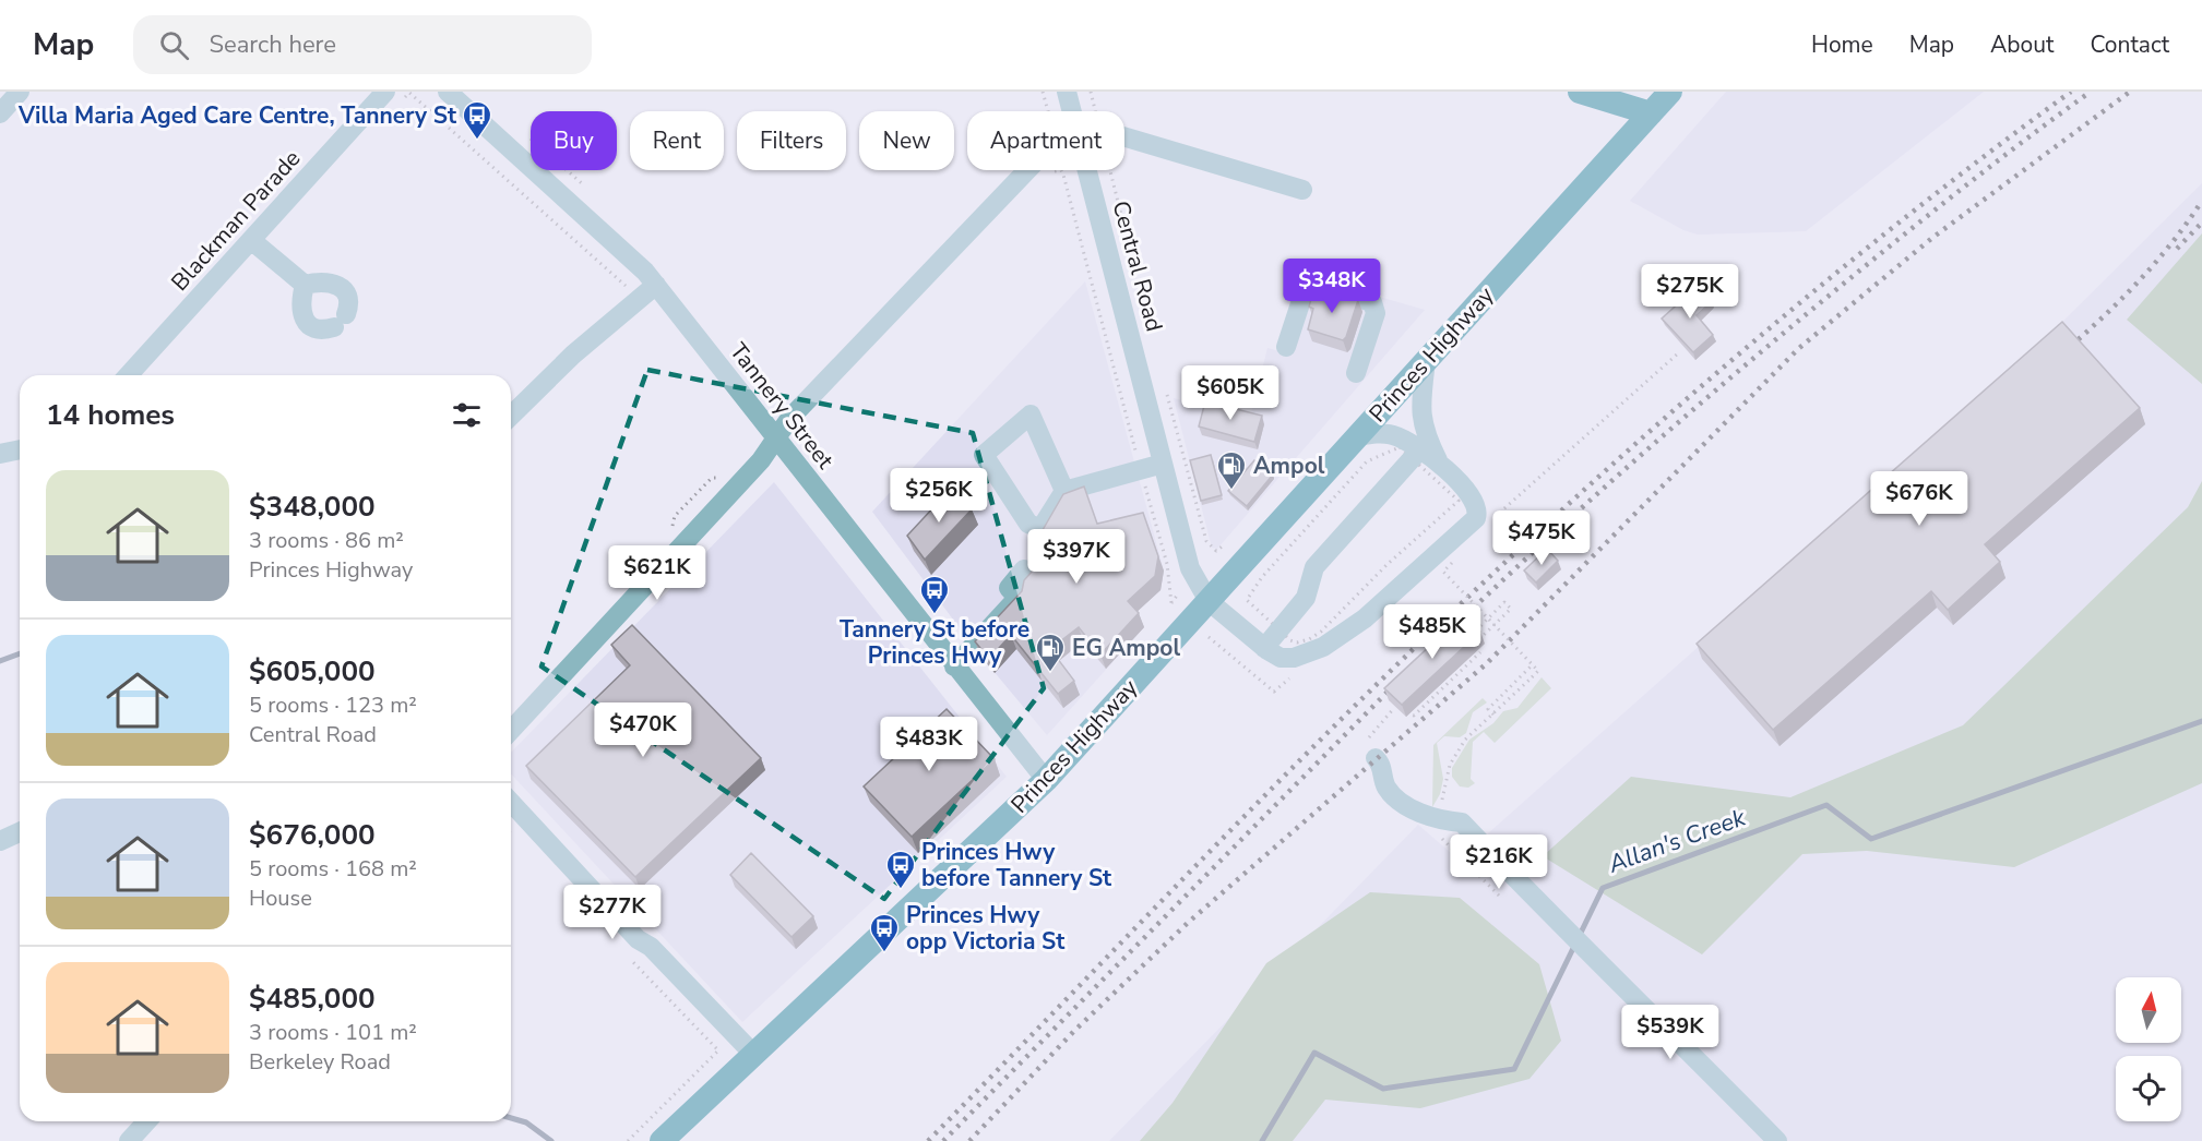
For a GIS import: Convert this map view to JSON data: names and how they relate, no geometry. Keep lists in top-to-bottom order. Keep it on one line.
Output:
{"streets":{"main road":["Princes Highway"],"street":["Blackman Parade","Central Road","Tannery Street"]},"crossings":[["Central Road","Princes Highway"],["Princes Highway","Tannery Street"]],"water":["Allan's Creek"],"places":{"bus stop":["Villa Maria Aged Care Centre, Tannery St","Tannery St before Princes Hwy","Princes Hwy before Tannery St","Princes Hwy opp Victoria St"],"fuel station":["Ampol","EG Ampol"]},"north":"top","page":{"header":"Map","search":"Search here","nav":["Home","Map","About","Contact"],"chip":["Buy","Rent","Filters","New","Apartment"],"price":["$348K","$275K","$605K","$256K","$676K","$475K","$397K","$621K","$485K","$470K","$483K","$216K","$277K","$539K"],"heading":"14 homes","list":[{"name":"$348,000","note":"3 rooms · 86 m² · Princes Highway"},{"name":"$605,000","note":"5 rooms · 123 m² · Central Road"},{"name":"$676,000","note":"5 rooms · 168 m² · House"},{"name":"$485,000","note":"3 rooms · 101 m² · Berkeley Road"}]}}
